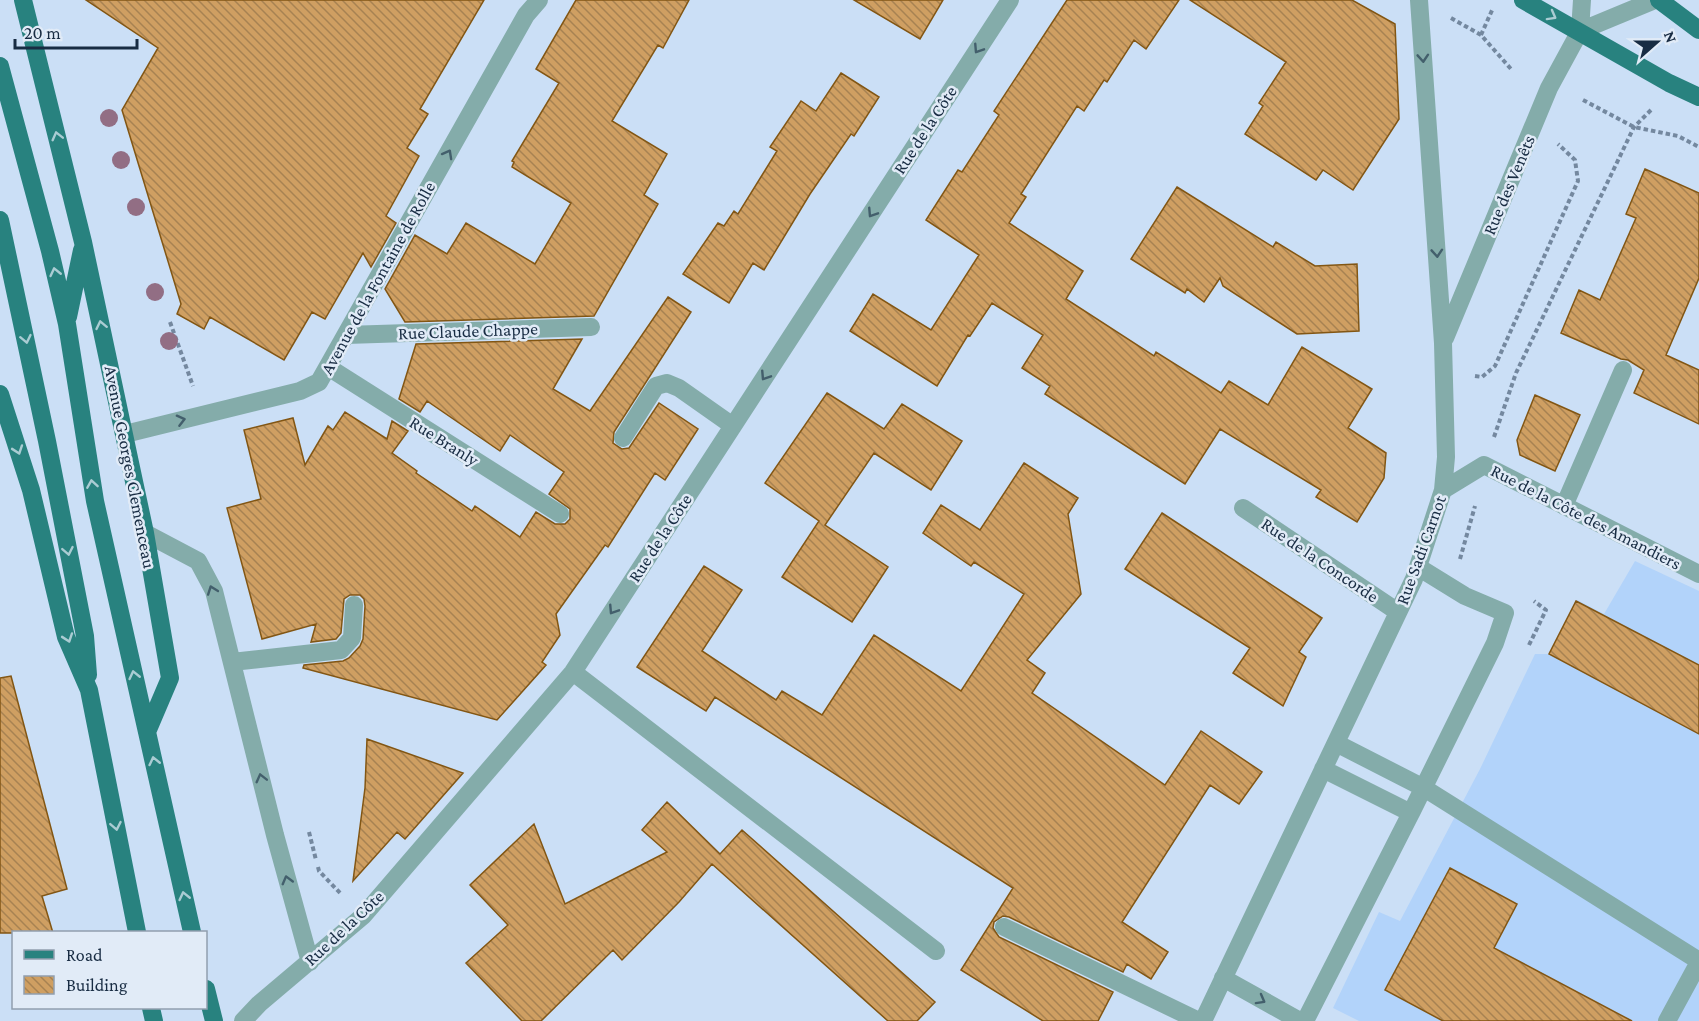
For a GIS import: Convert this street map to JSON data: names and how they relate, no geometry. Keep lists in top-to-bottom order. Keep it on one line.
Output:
{"streets":{"main road":["Avenue Georges Clemenceau"],"street":["Rue de la Côte","Rue des Venêts","Avenue de la Fontaine de Rolle","Rue Claude Chappe","Rue Branly","Rue de la Côte des Amandiers","Rue Sadi Carnot","Rue de la Concorde"]},"crossings":[["Rue des Venêts","Rue Sadi Carnot"],["Avenue de la Fontaine de Rolle","Rue Claude Chappe"],["Avenue de la Fontaine de Rolle","Rue Branly"],["Avenue de la Fontaine de Rolle","Avenue Georges Clemenceau"],["Rue de la Côte des Amandiers","Rue Sadi Carnot"],["Rue Sadi Carnot","Rue de la Concorde"]],"one_way":["Rue de la Côte","Avenue de la Fontaine de Rolle"],"legend":["Road","Building"],"scale_bar":"20 m","north":"right"}
